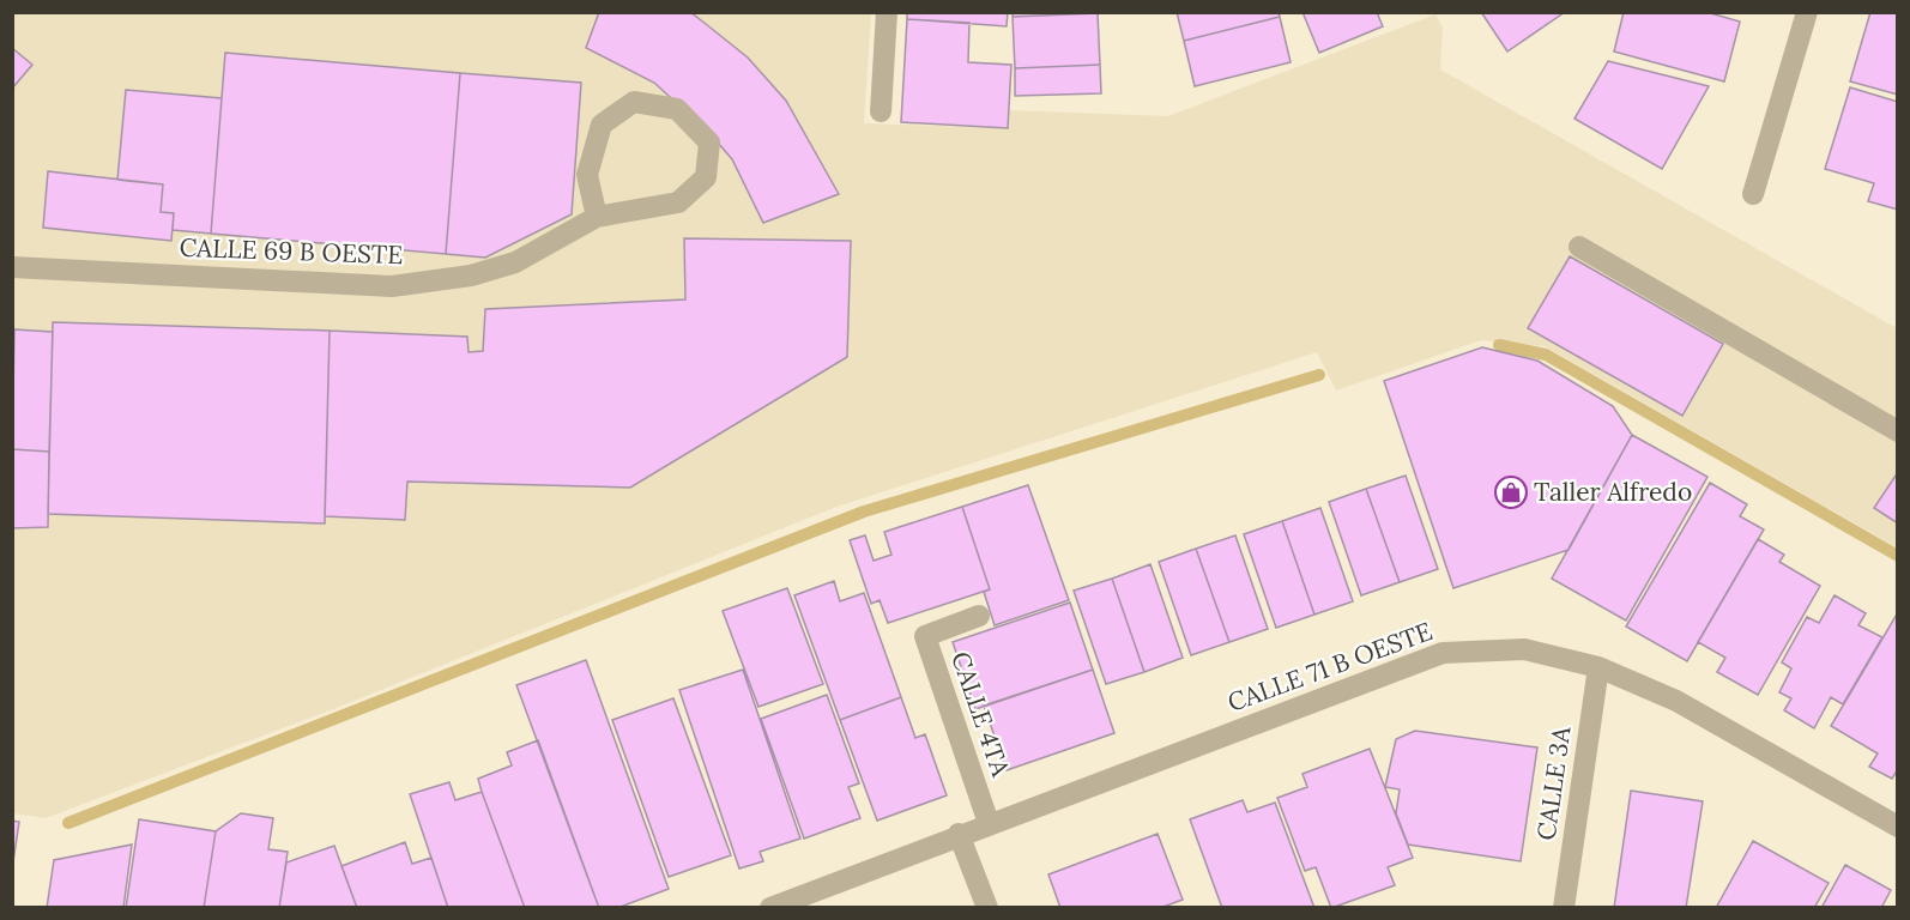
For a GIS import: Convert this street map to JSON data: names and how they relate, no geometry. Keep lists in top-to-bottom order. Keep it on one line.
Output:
{"streets":{"street":["CALLE 69 B OESTE","CALLE 71 B OESTE","CALLE 4TA","CALLE 3A"]},"crossings":[["CALLE 71 B OESTE","CALLE 4TA"],["CALLE 71 B OESTE","CALLE 3A"]],"places":{"shop":["Taller Alfredo"]}}
